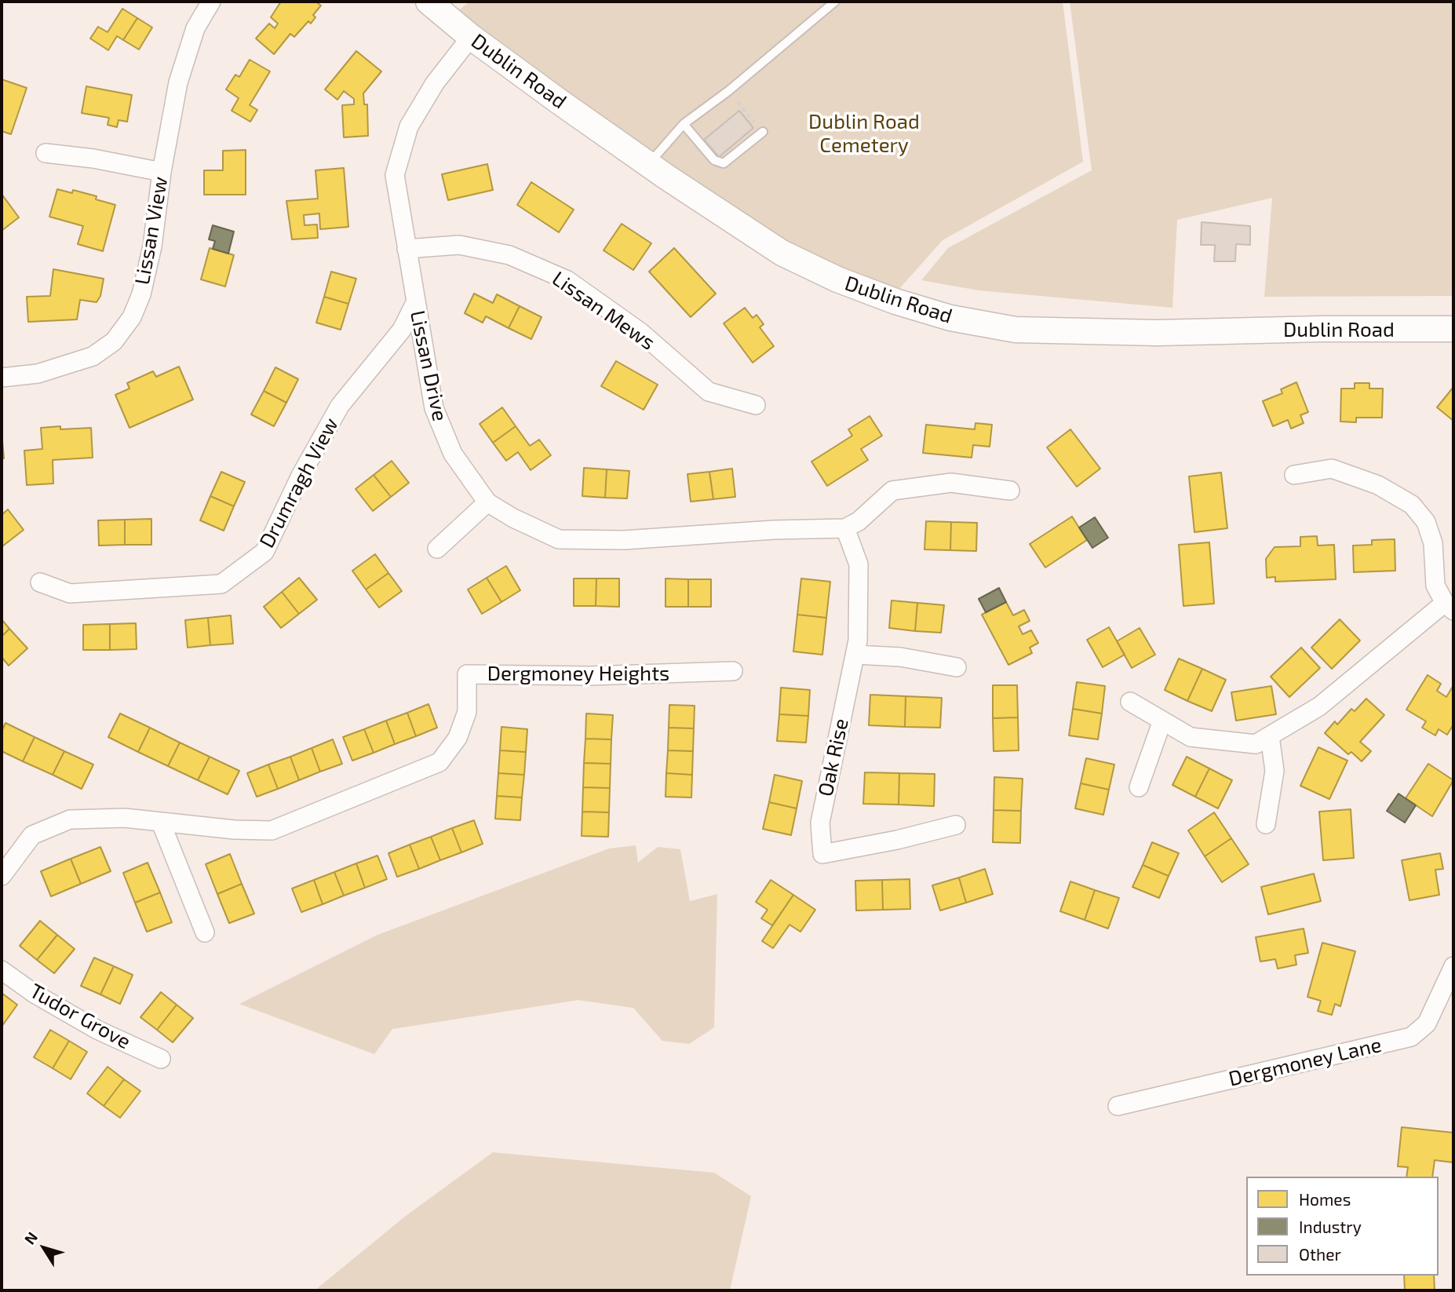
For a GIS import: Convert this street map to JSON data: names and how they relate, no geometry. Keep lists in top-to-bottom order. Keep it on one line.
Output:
{"streets":{"street":["Dublin Road","Lissan View","Lissan Mews","Lissan Drive","Drumragh View","Dergmoney Heights","Oak Rise","Tudor Grove","Dergmoney Lane"]},"crossings":[["Dublin Road","Lissan Drive"],["Lissan Mews","Lissan Drive"],["Lissan Drive","Drumragh View"],["Lissan Drive","Oak Rise"]],"parks":["Dublin Road Cemetery"],"legend":["Homes","Industry","Other"],"north":"top left"}
